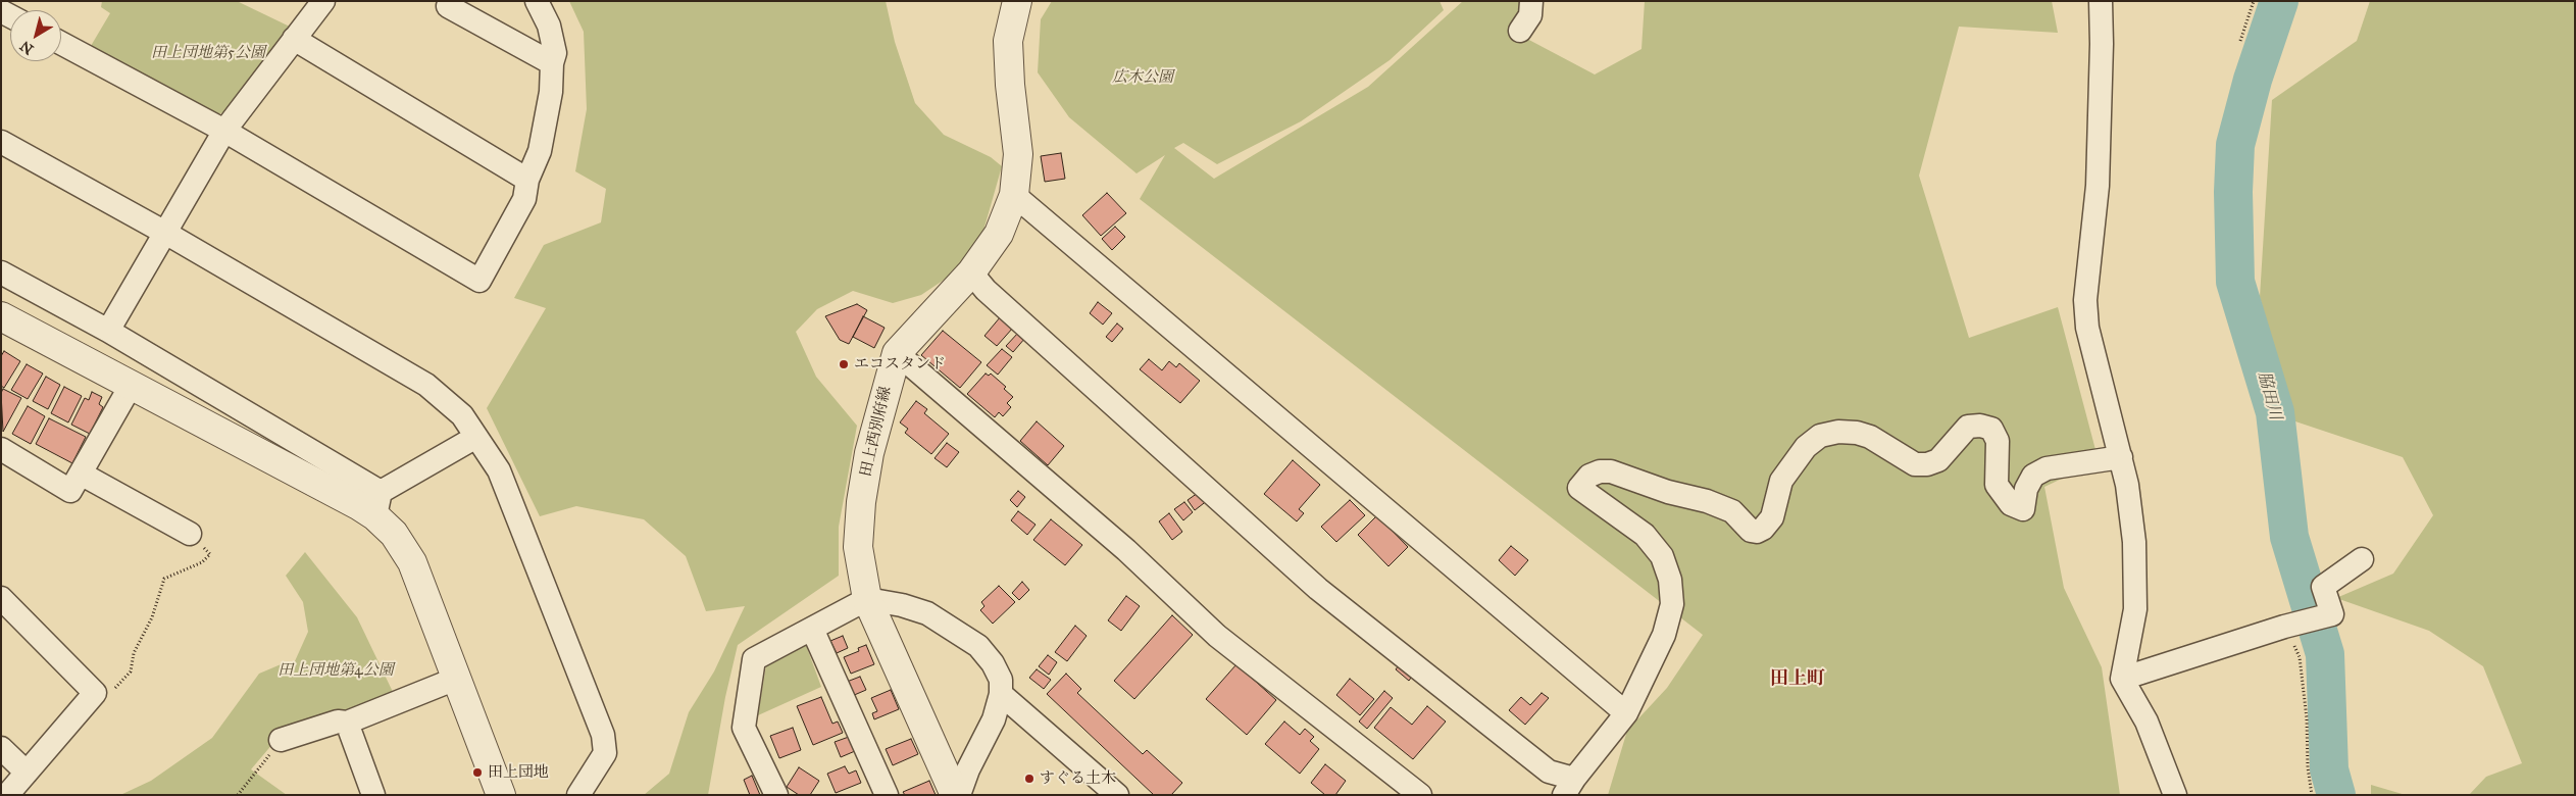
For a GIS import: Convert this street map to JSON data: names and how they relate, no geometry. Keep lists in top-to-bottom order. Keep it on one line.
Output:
{"streets":{"street":["田上西別府線"]},"districts":["田上町"],"water":["脇田川"],"parks":["田上団地第5公園","広木公園","田上団地第4公園"],"places":["エコスタンド","田上団地","すぐる土木"],"north":"bottom left"}
